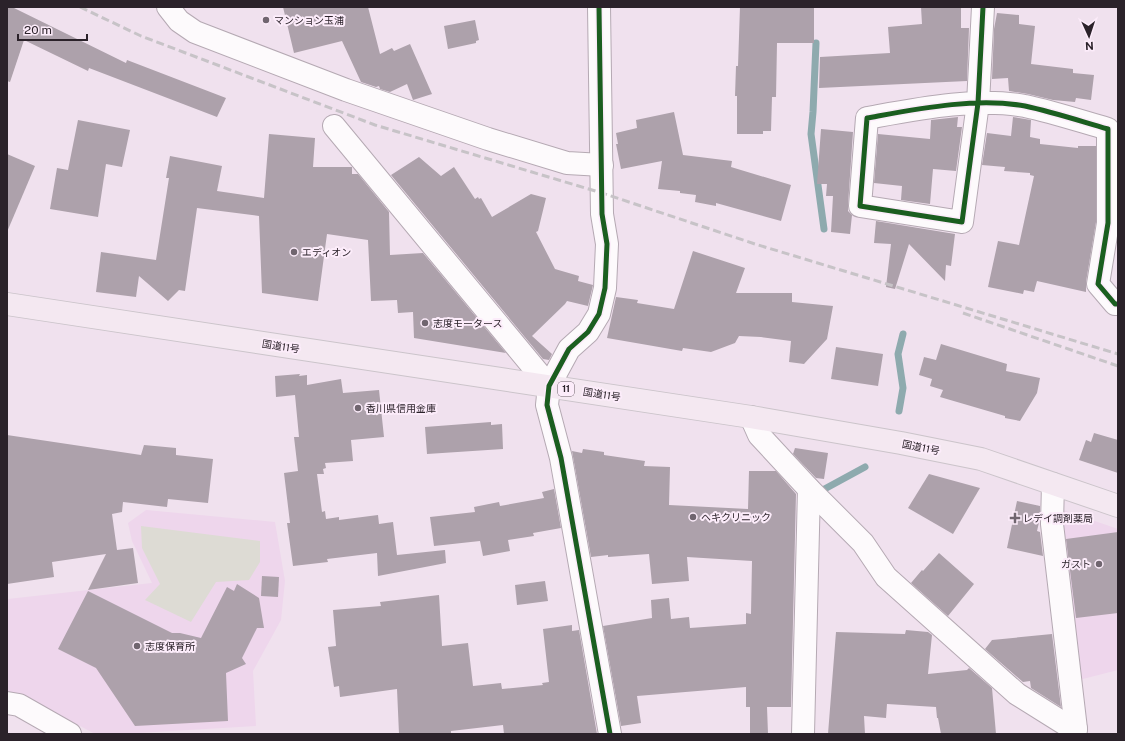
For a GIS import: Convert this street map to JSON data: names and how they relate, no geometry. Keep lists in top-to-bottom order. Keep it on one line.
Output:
{"streets":{"highway":["国道11号","11"]},"places":{"other":["マンション玉浦","エディオン","志度モータース","香川県信用金庫","ヘキクリニック","ガスト","志度保育所"],"health":["レデイ調剤薬局"]},"scale_bar":"20 m","north":"bottom"}
